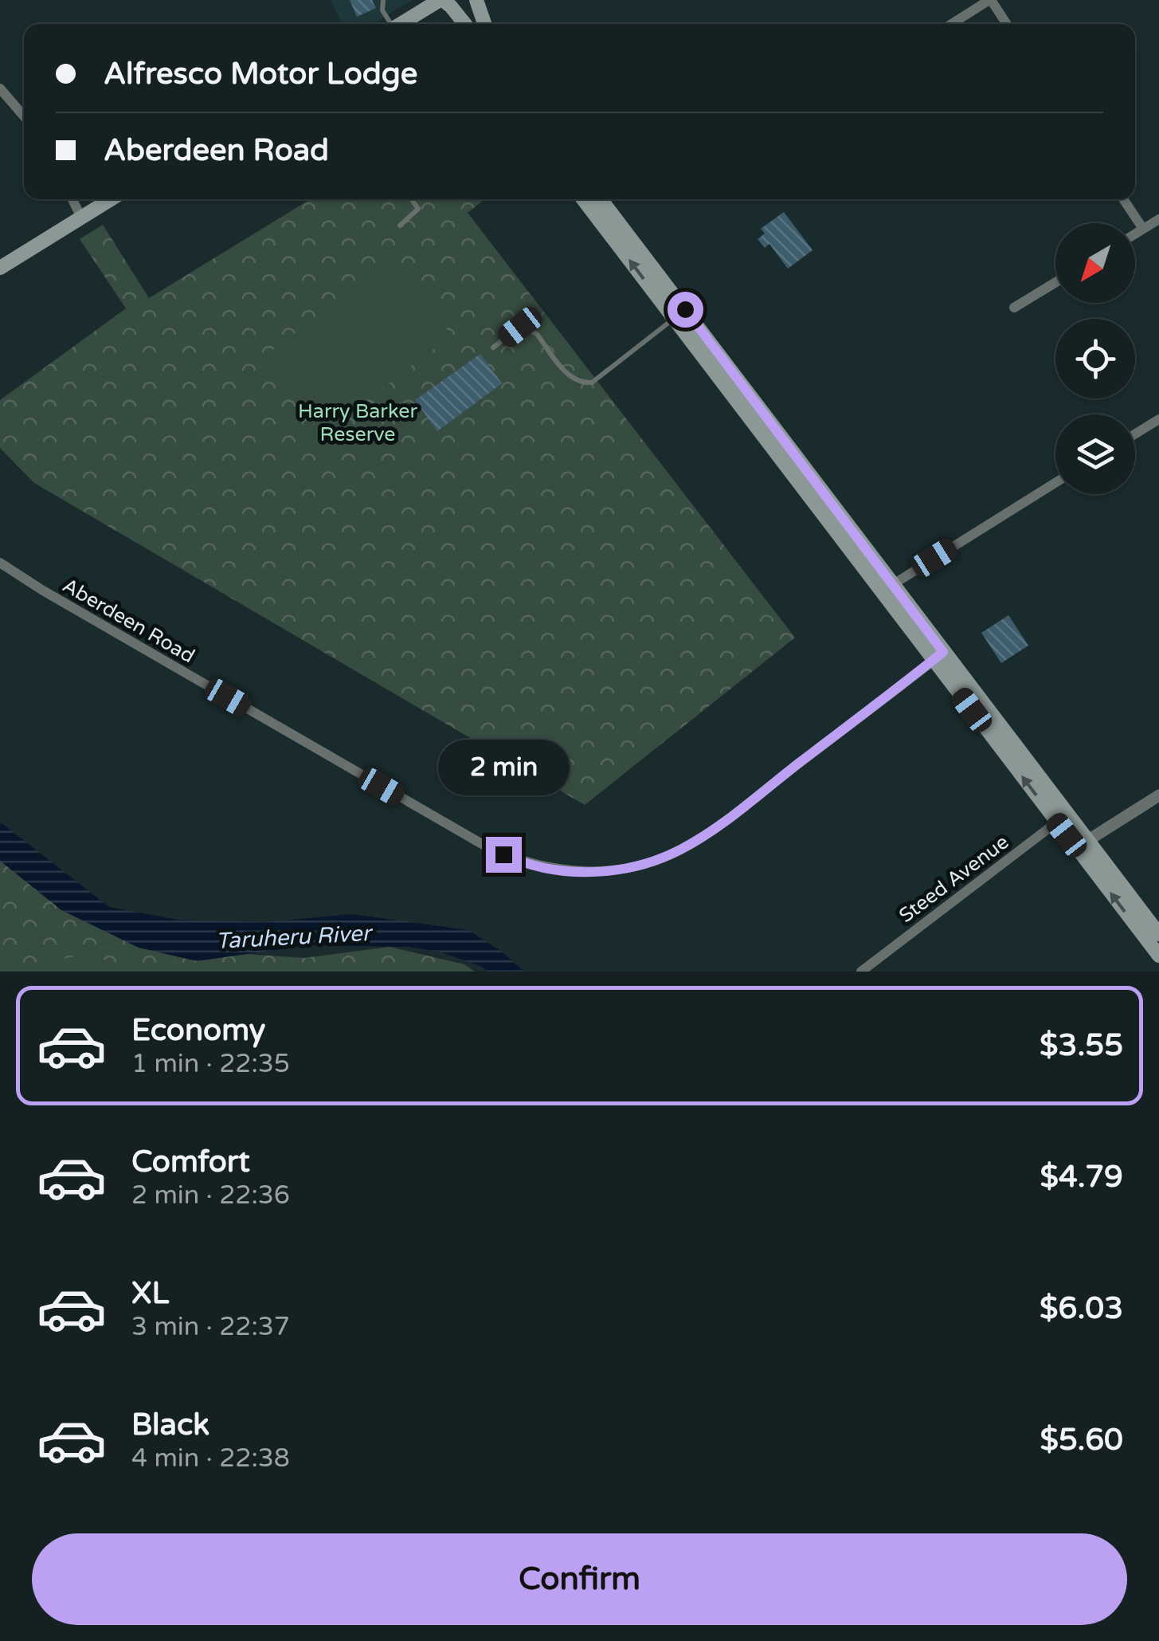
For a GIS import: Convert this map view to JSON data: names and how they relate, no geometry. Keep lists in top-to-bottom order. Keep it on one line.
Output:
{"streets":{"street":["Aberdeen Road","Steed Avenue"]},"water":["Taruheru River"],"parks":["Harry Barker Reserve"],"north":"bottom left","page":{"banner":["Alfresco Motor Lodge","Aberdeen Road"],"bubble":"2 min","list":[{"name":"Economy","note":"1 min · 22:35","value":"$3.55"},{"name":"Comfort","note":"2 min · 22:36","value":"$4.79"},{"name":"XL","note":"3 min · 22:37","value":"$6.03"},{"name":"Black","note":"4 min · 22:38","value":"$5.60"}],"buttons":"Confirm"}}
